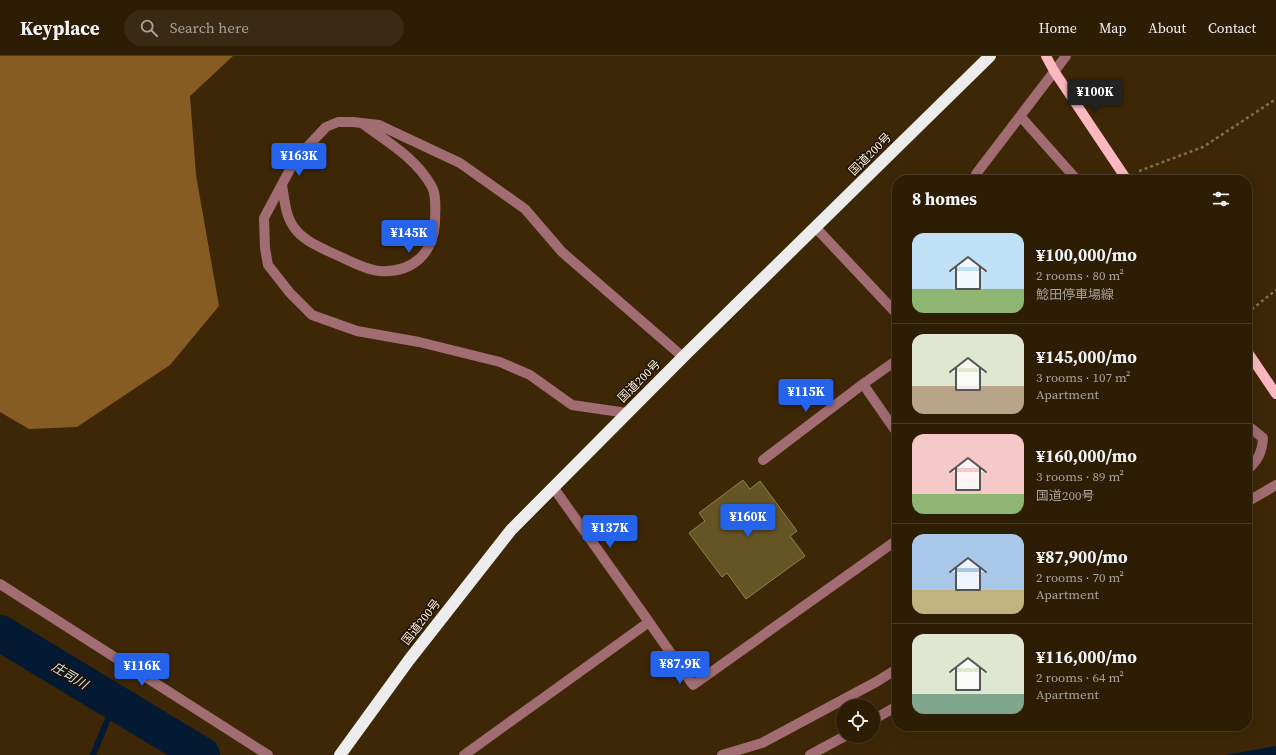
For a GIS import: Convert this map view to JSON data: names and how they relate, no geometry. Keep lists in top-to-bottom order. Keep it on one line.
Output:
{"streets":{"highway":["国道200号"]},"water":["庄司川"],"page":{"header":"Keyplace","search":"Search here","nav":["Home","Map","About","Contact"],"price":["¥100K","¥163K","¥145K","¥115K","¥160K","¥137K","¥87.9K","¥116K"],"heading":"8 homes","list":[{"name":"¥100,000/mo","note":"2 rooms · 80 m² · 鯰田停車場線"},{"name":"¥145,000/mo","note":"3 rooms · 107 m² · Apartment"},{"name":"¥160,000/mo","note":"3 rooms · 89 m² · 国道200号"},{"name":"¥87,900/mo","note":"2 rooms · 70 m² · Apartment"},{"name":"¥116,000/mo","note":"2 rooms · 64 m² · Apartment"}]}}
